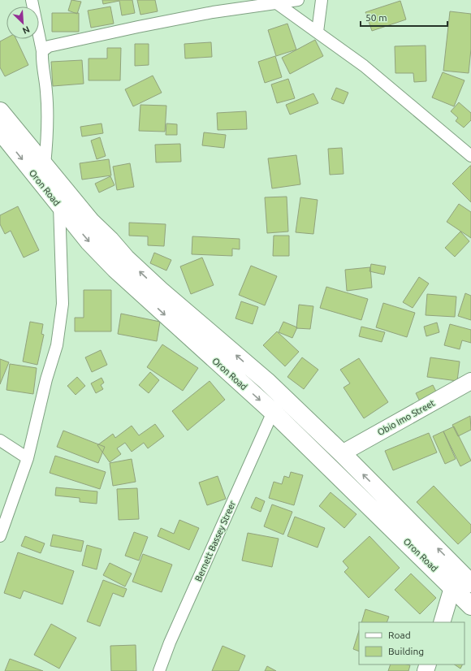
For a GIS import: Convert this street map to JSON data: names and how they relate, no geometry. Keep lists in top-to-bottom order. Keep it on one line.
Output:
{"streets":{"highway":["Oron Road"],"street":["Obio Imo Street","Bernett Bassey Streer"]},"crossings":[["Oron Road","Obio Imo Street"],["Oron Road","Bernett Bassey Streer"]],"legend":["Road","Building"],"scale_bar":"50 m","north":"bottom right"}
